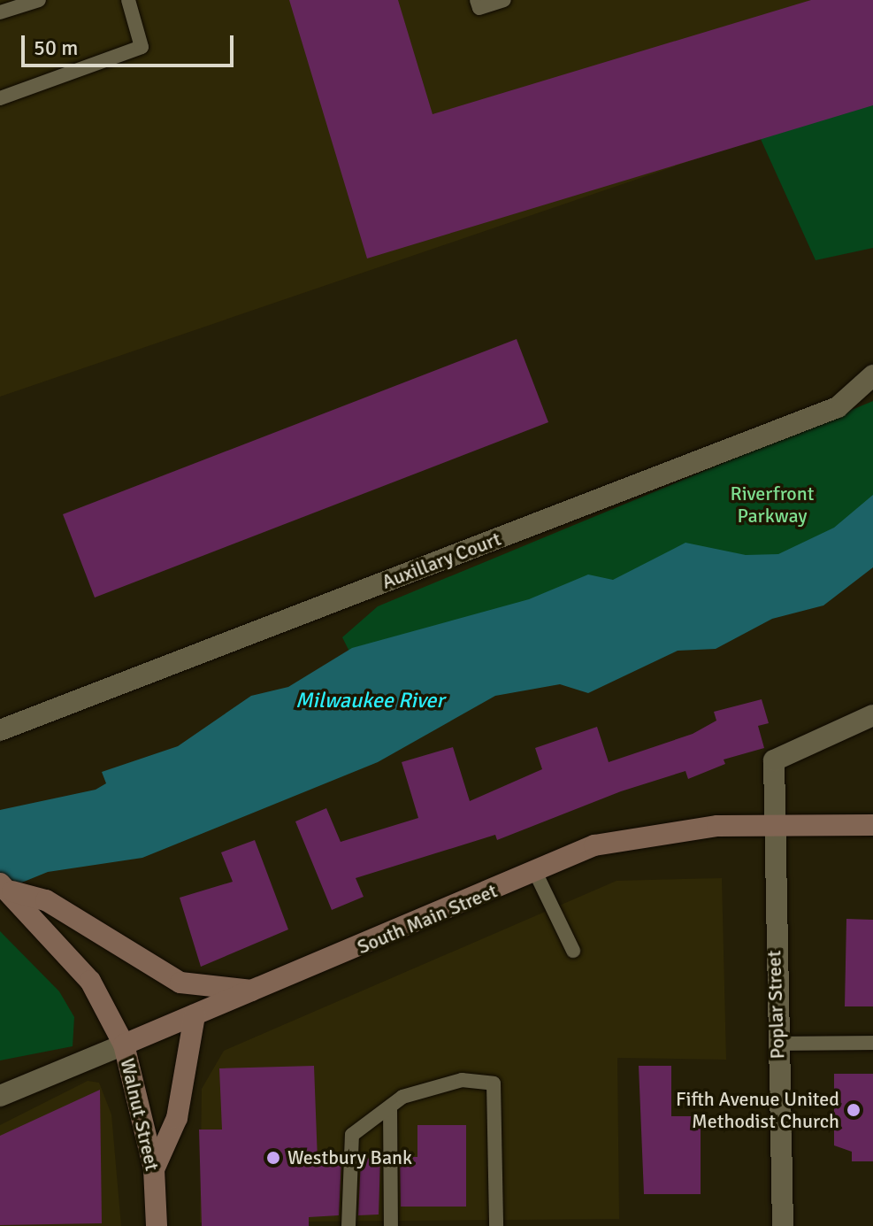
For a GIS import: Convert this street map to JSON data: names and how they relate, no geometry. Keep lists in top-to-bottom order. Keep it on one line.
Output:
{"streets":{"main road":["South Main Street","Walnut Street"],"street":["Auxillary Court","Poplar Street"]},"crossings":[["South Main Street","Poplar Street"],["South Main Street","Walnut Street"]],"water":["Milwaukee River"],"parks":["Riverfront Parkway"],"places":["Fifth Avenue United Methodist Church","Westbury Bank"],"scale_bar":"50 m"}
